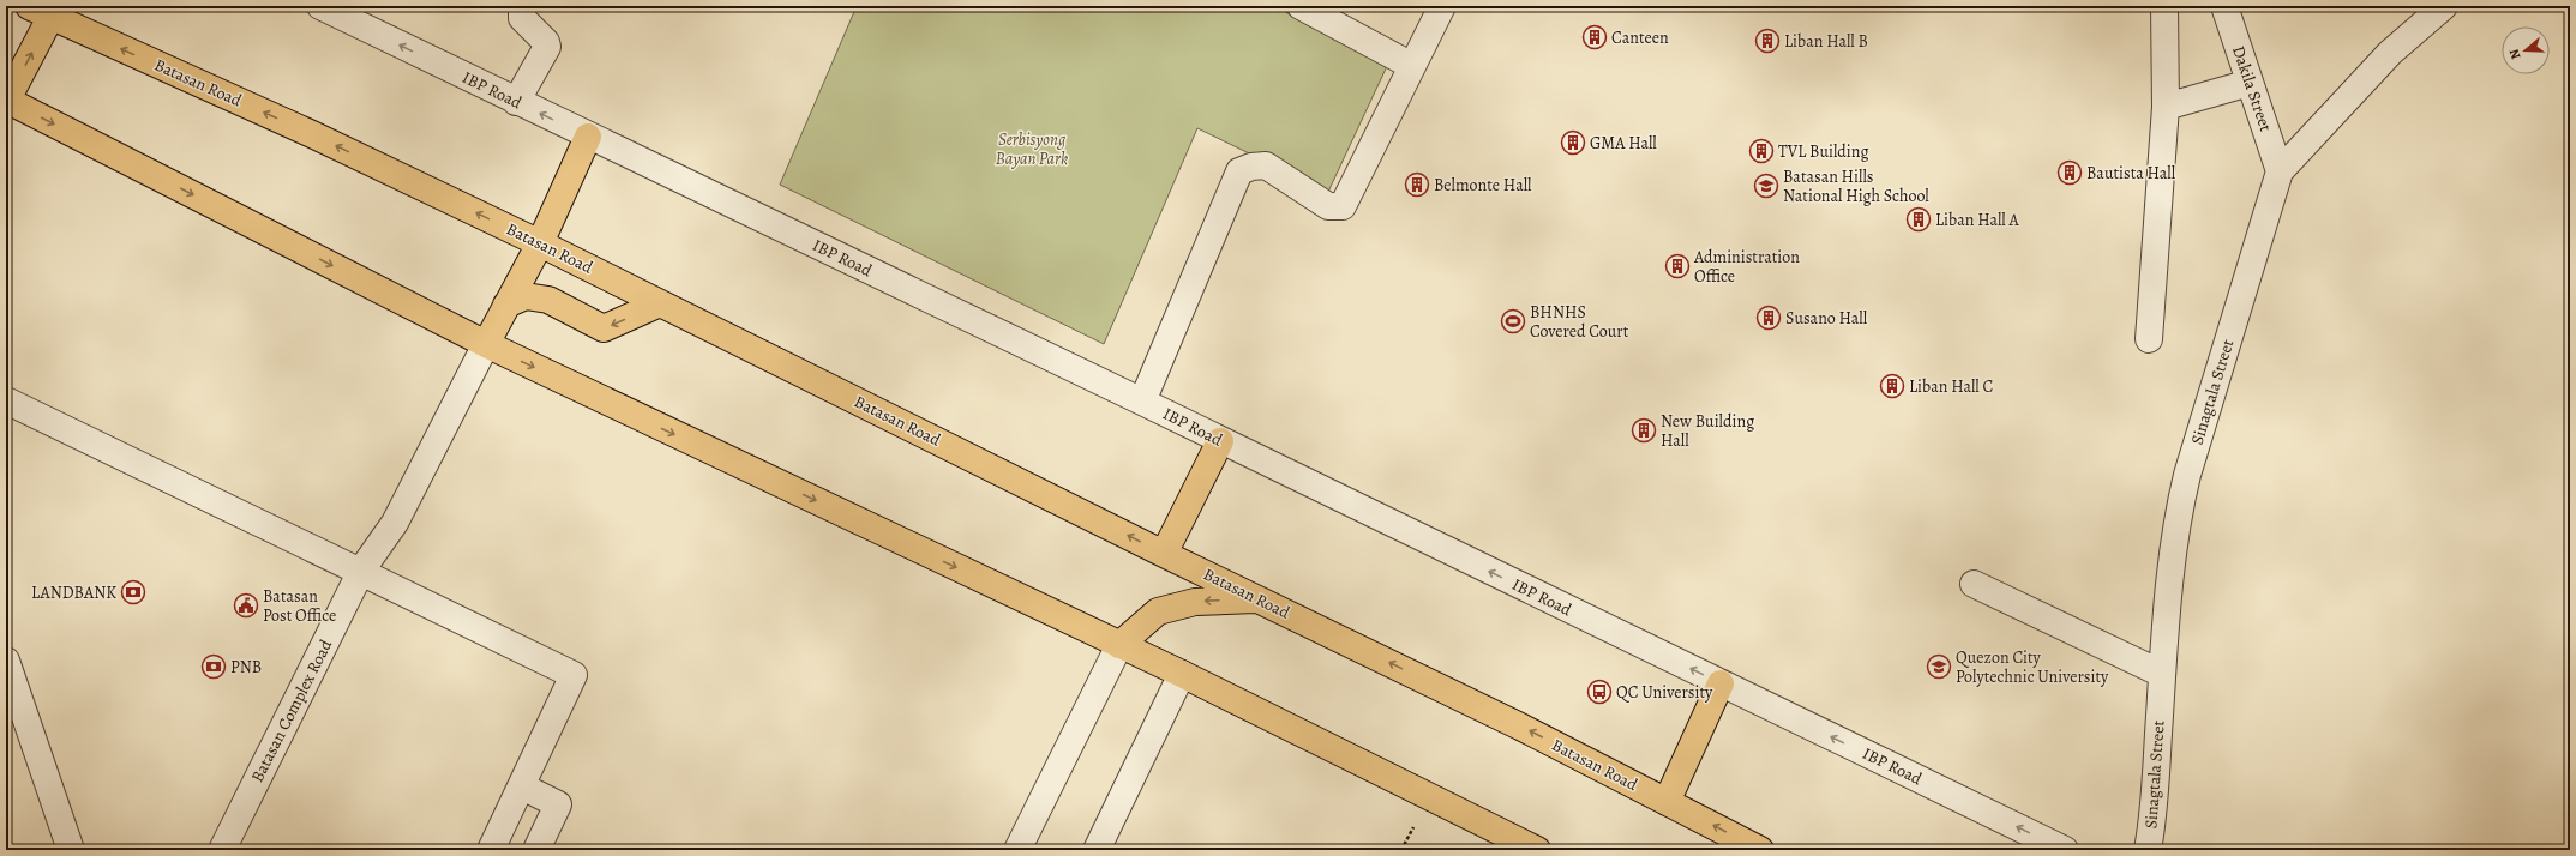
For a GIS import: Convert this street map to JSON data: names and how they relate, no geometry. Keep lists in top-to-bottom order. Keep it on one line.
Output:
{"streets":{"main road":["Batasan Road"],"street":["Dakila Street","IBP Road","Sinagtala Street","Batasan Complex Road"]},"crossings":[["Dakila Street","Sinagtala Street"]],"one_way":["IBP Road"],"parks":["Serbisyong Bayan Park"],"places":{"building":["Canteen","Liban Hall B","GMA Hall","TVL Building","Bautista Hall","Belmonte Hall","Liban Hall A","Administration Office","Susano Hall","Liban Hall C","New Building Hall"],"school or university":["Batasan Hills National High School","Quezon City Polytechnic University"],"sports":["BHNHS Covered Court"],"bank":["LANDBANK","PNB"],"public building":["Batasan Post Office"],"bus stop":["QC University"]},"north":"left"}
